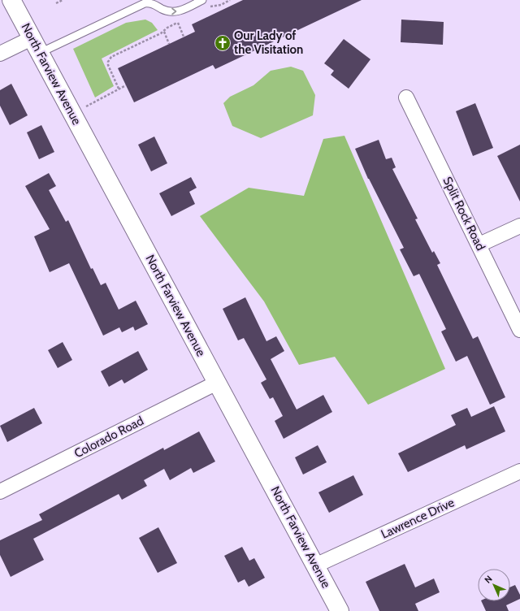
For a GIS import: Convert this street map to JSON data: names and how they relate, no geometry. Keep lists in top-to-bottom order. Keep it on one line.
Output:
{"streets":{"street":["North Farview Avenue","Split Rock Road","Colorado Road","Lawrence Drive"]},"crossings":[["North Farview Avenue","Colorado Road"],["North Farview Avenue","Lawrence Drive"]],"places":{"church":["Our Lady of the Visitation"]},"north":"top left"}
